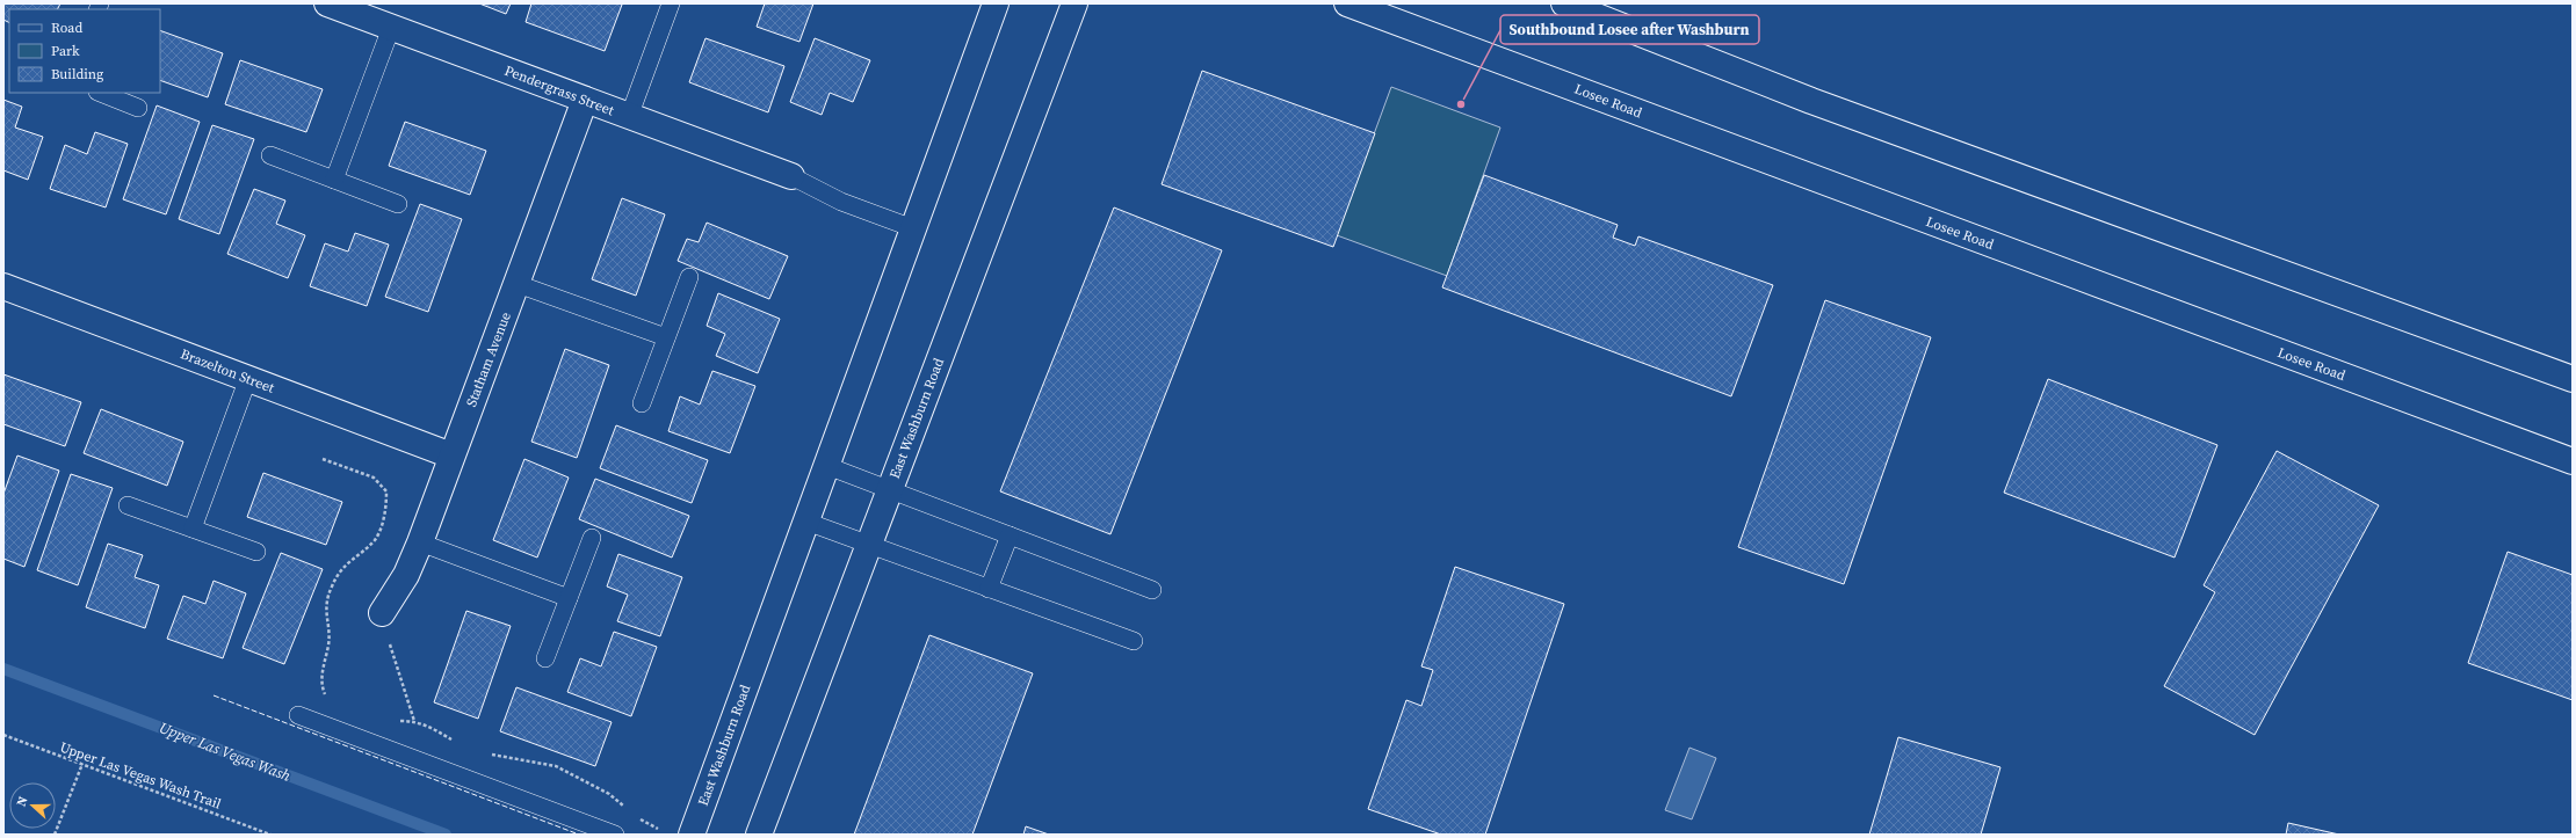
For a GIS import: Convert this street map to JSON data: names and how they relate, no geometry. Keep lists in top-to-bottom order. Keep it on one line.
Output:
{"streets":{"street":["Pendergrass Street","Losee Road","Statham Avenue","Brazelton Street","East Washburn Road"],"path":["Upper Las Vegas Wash Trail"]},"crossings":[["Pendergrass Street","Statham Avenue"],["Statham Avenue","Brazelton Street"]],"water":["Upper Las Vegas Wash"],"places":["Southbound Losee after Washburn"],"legend":["Road","Park","Building"],"north":"left"}
